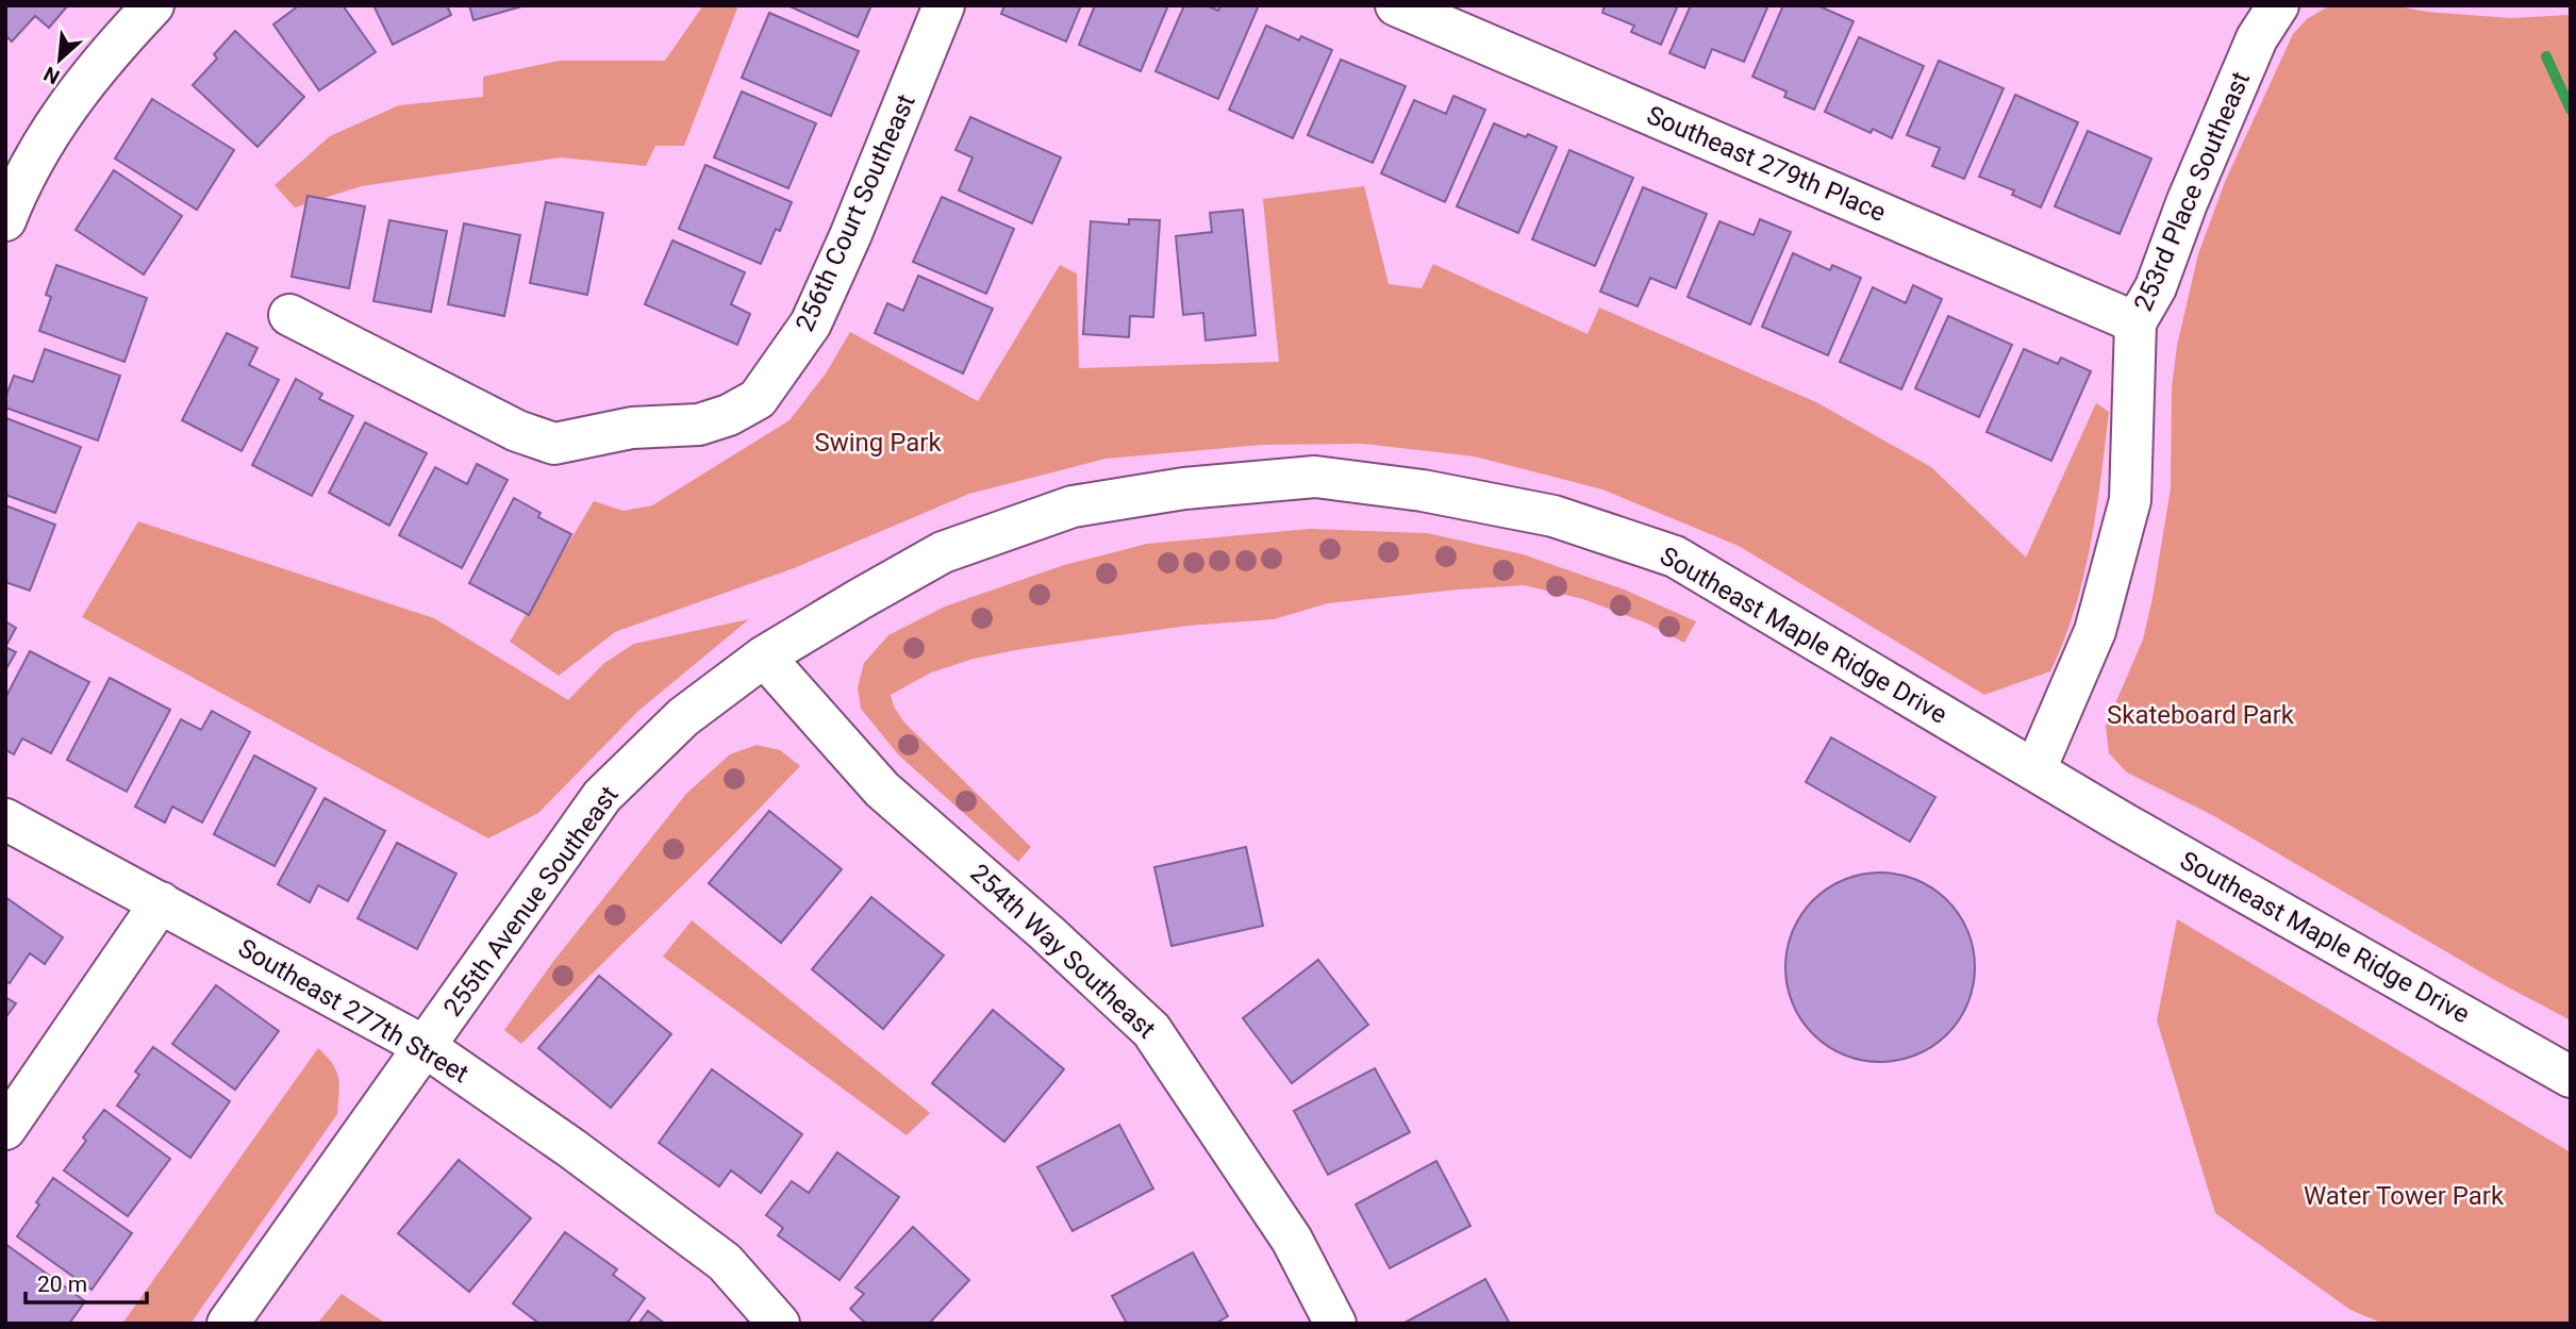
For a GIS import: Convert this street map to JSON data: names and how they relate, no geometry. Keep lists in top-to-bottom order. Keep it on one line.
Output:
{"streets":{"street":["Southeast 279th Place","253rd Place Southeast","256th Court Southeast","Southeast Maple Ridge Drive","255th Avenue Southeast","254th Way Southeast","Southeast 277th Street"]},"crossings":[["Southeast 279th Place","253rd Place Southeast"],["253rd Place Southeast","Southeast Maple Ridge Drive"],["Southeast Maple Ridge Drive","255th Avenue Southeast"],["Southeast Maple Ridge Drive","254th Way Southeast"],["255th Avenue Southeast","254th Way Southeast"],["255th Avenue Southeast","Southeast 277th Street"]],"parks":["Swing Park","Skateboard Park","Water Tower Park"],"scale_bar":"20 m","north":"bottom left"}
